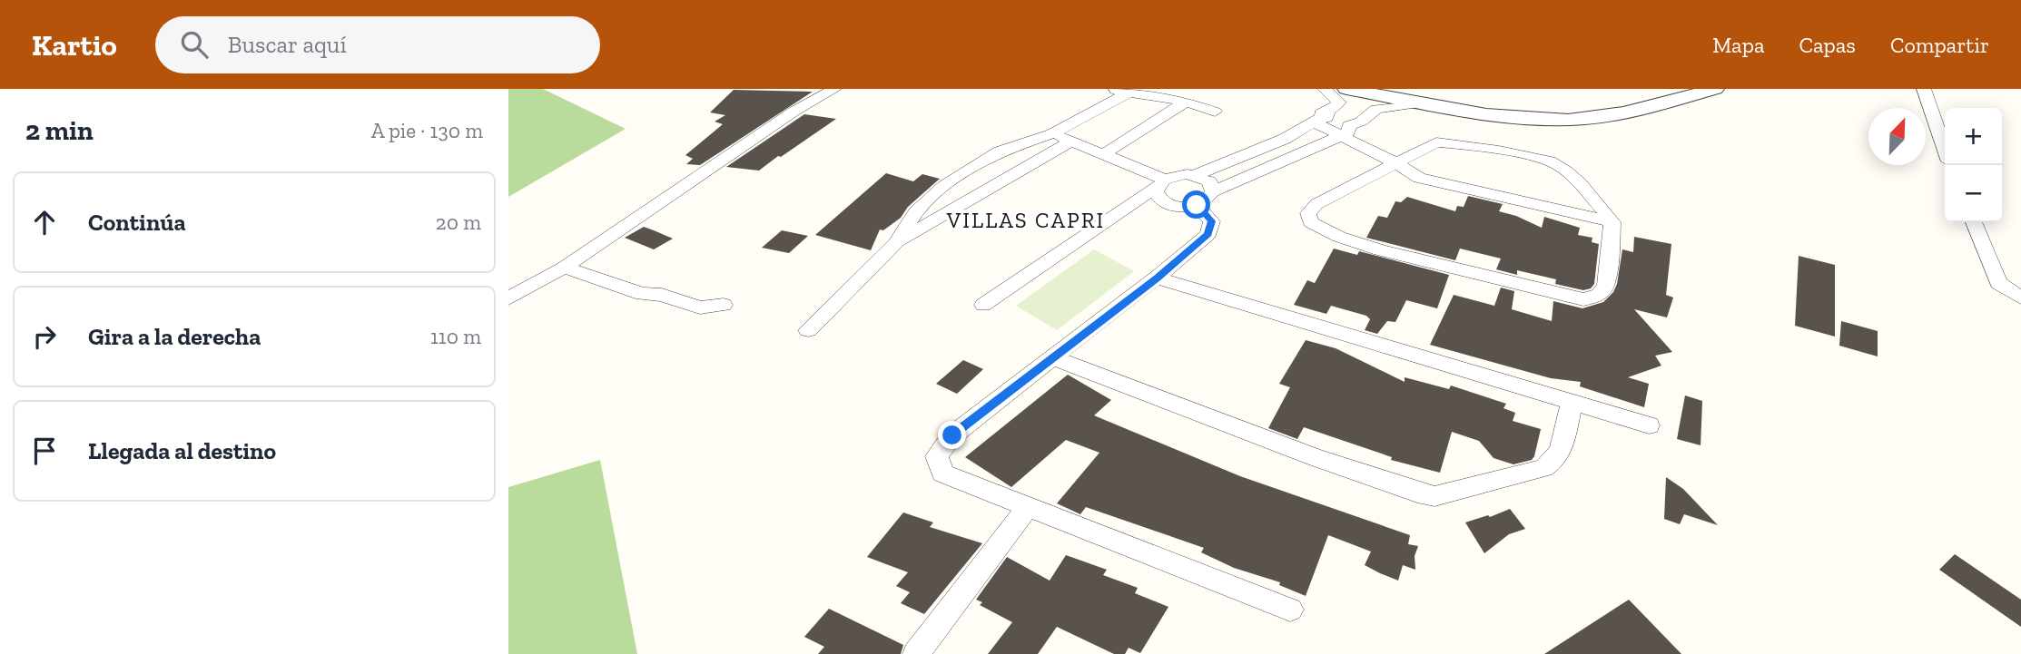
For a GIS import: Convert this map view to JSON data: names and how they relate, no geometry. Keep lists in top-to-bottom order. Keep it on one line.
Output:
{"districts":["VILLAS CAPRI"],"north":"top right","page":{"header":"Kartio","search":"Buscar aquí","nav":["Mapa","Capas","Compartir"],"heading":["2 min","A pie · 130 m"],"map_buttons":["+","−"],"list":[["Continúa","20 m"],["Gira a la derecha","110 m"],"Llegada al destino"]}}
